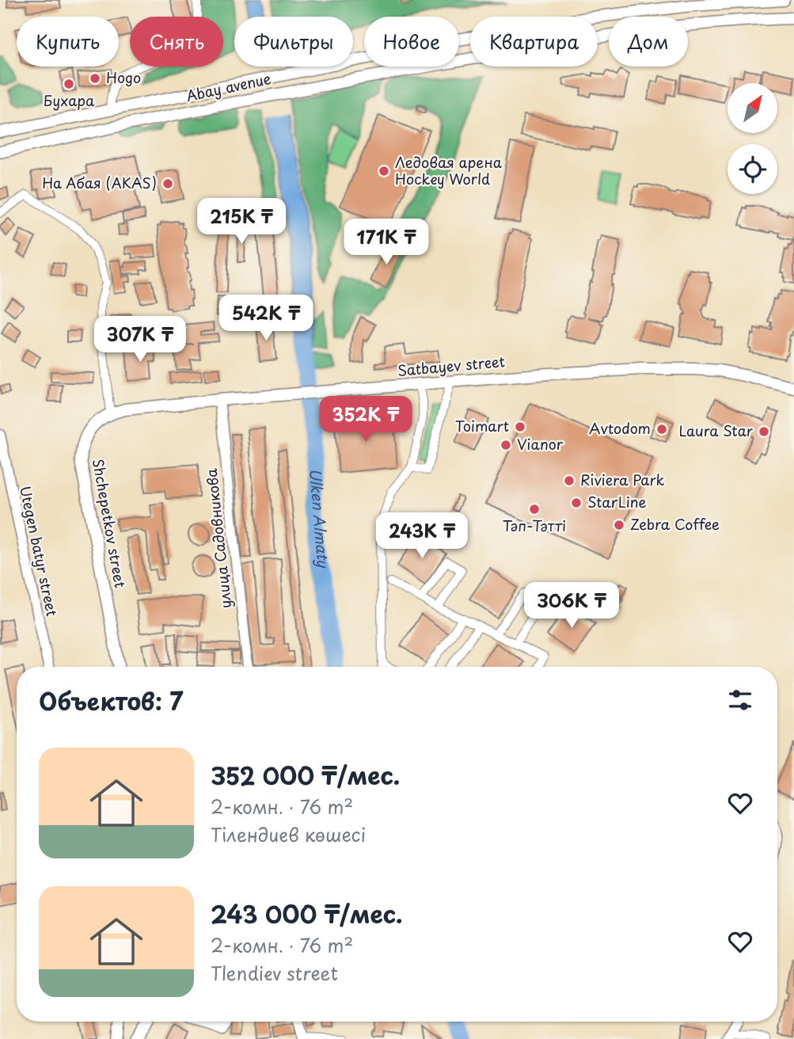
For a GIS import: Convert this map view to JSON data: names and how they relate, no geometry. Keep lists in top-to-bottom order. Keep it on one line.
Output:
{"streets":{"main road":["Abay avenue","Satbayev street","Shchepetkov street"],"street":["улица Садовникова","Utegen batyr street"]},"crossings":[["Satbayev street","Shchepetkov street"],["Satbayev street","улица Садовникова"]],"water":["Ulken Almaty"],"places":["Hogo","Бухара","Ледовая арена Hockey World","На Абая (AKAS)","Toimart","Avtodom","Laura Star","Vianor","Riviera Park","StarLine","Тәп-Тәтті","Zebra Coffee"],"north":"top right","page":{"chip":["Купить","Снять","Фильтры","Новое","Квартира","Дом"],"price":["215K ₸","171K ₸","542K ₸","307K ₸","352K ₸","243K ₸","306K ₸"],"heading":"Объектов: 7","list":[{"name":"352 000 ₸/мес.","note":"2-комн. · 76 m² · Тілендиев көшесі"},{"name":"243 000 ₸/мес.","note":"2-комн. · 76 m² · Tlendiev street"}]}}
